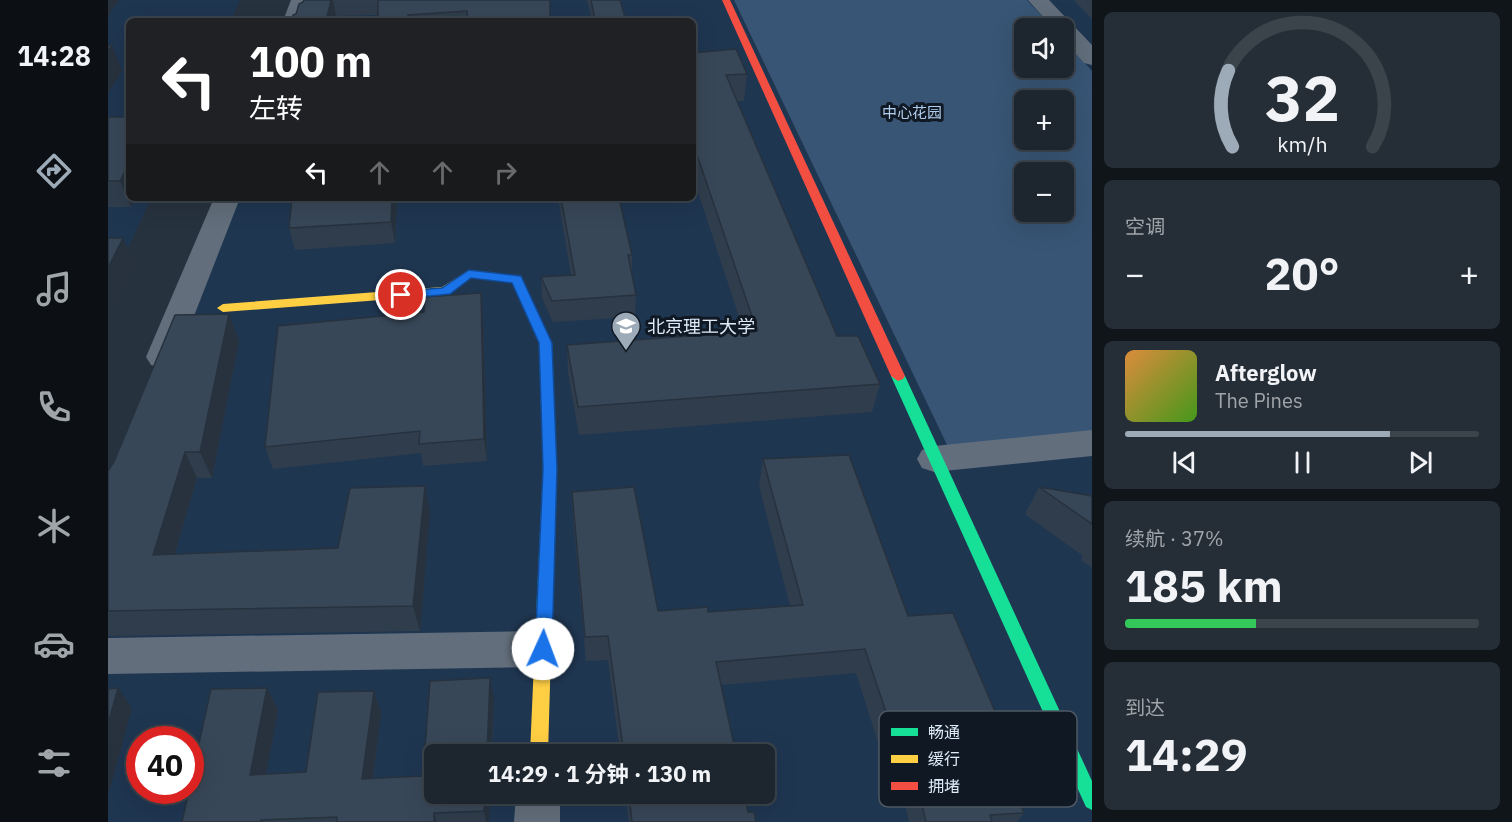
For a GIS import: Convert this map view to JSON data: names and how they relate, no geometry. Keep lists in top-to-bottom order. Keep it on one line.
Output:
{"parks":["中心花园"],"places":{"school or university":["北京理工大学"]},"legend":["畅通","缓行","拥堵"],"page":{"tabs":"14:28","map_buttons":["+","−"],"turn":["100 m","左转"],"tile":["空调",["续航 · 37%","185 km"],["到达","14:29"]],"heat":["−","20°","+"],"song":["Afterglow","The Pines"],"limit":"40","trip":"14:29 · 1 分钟 · 130 m","gauge":["32","km/h"]}}
